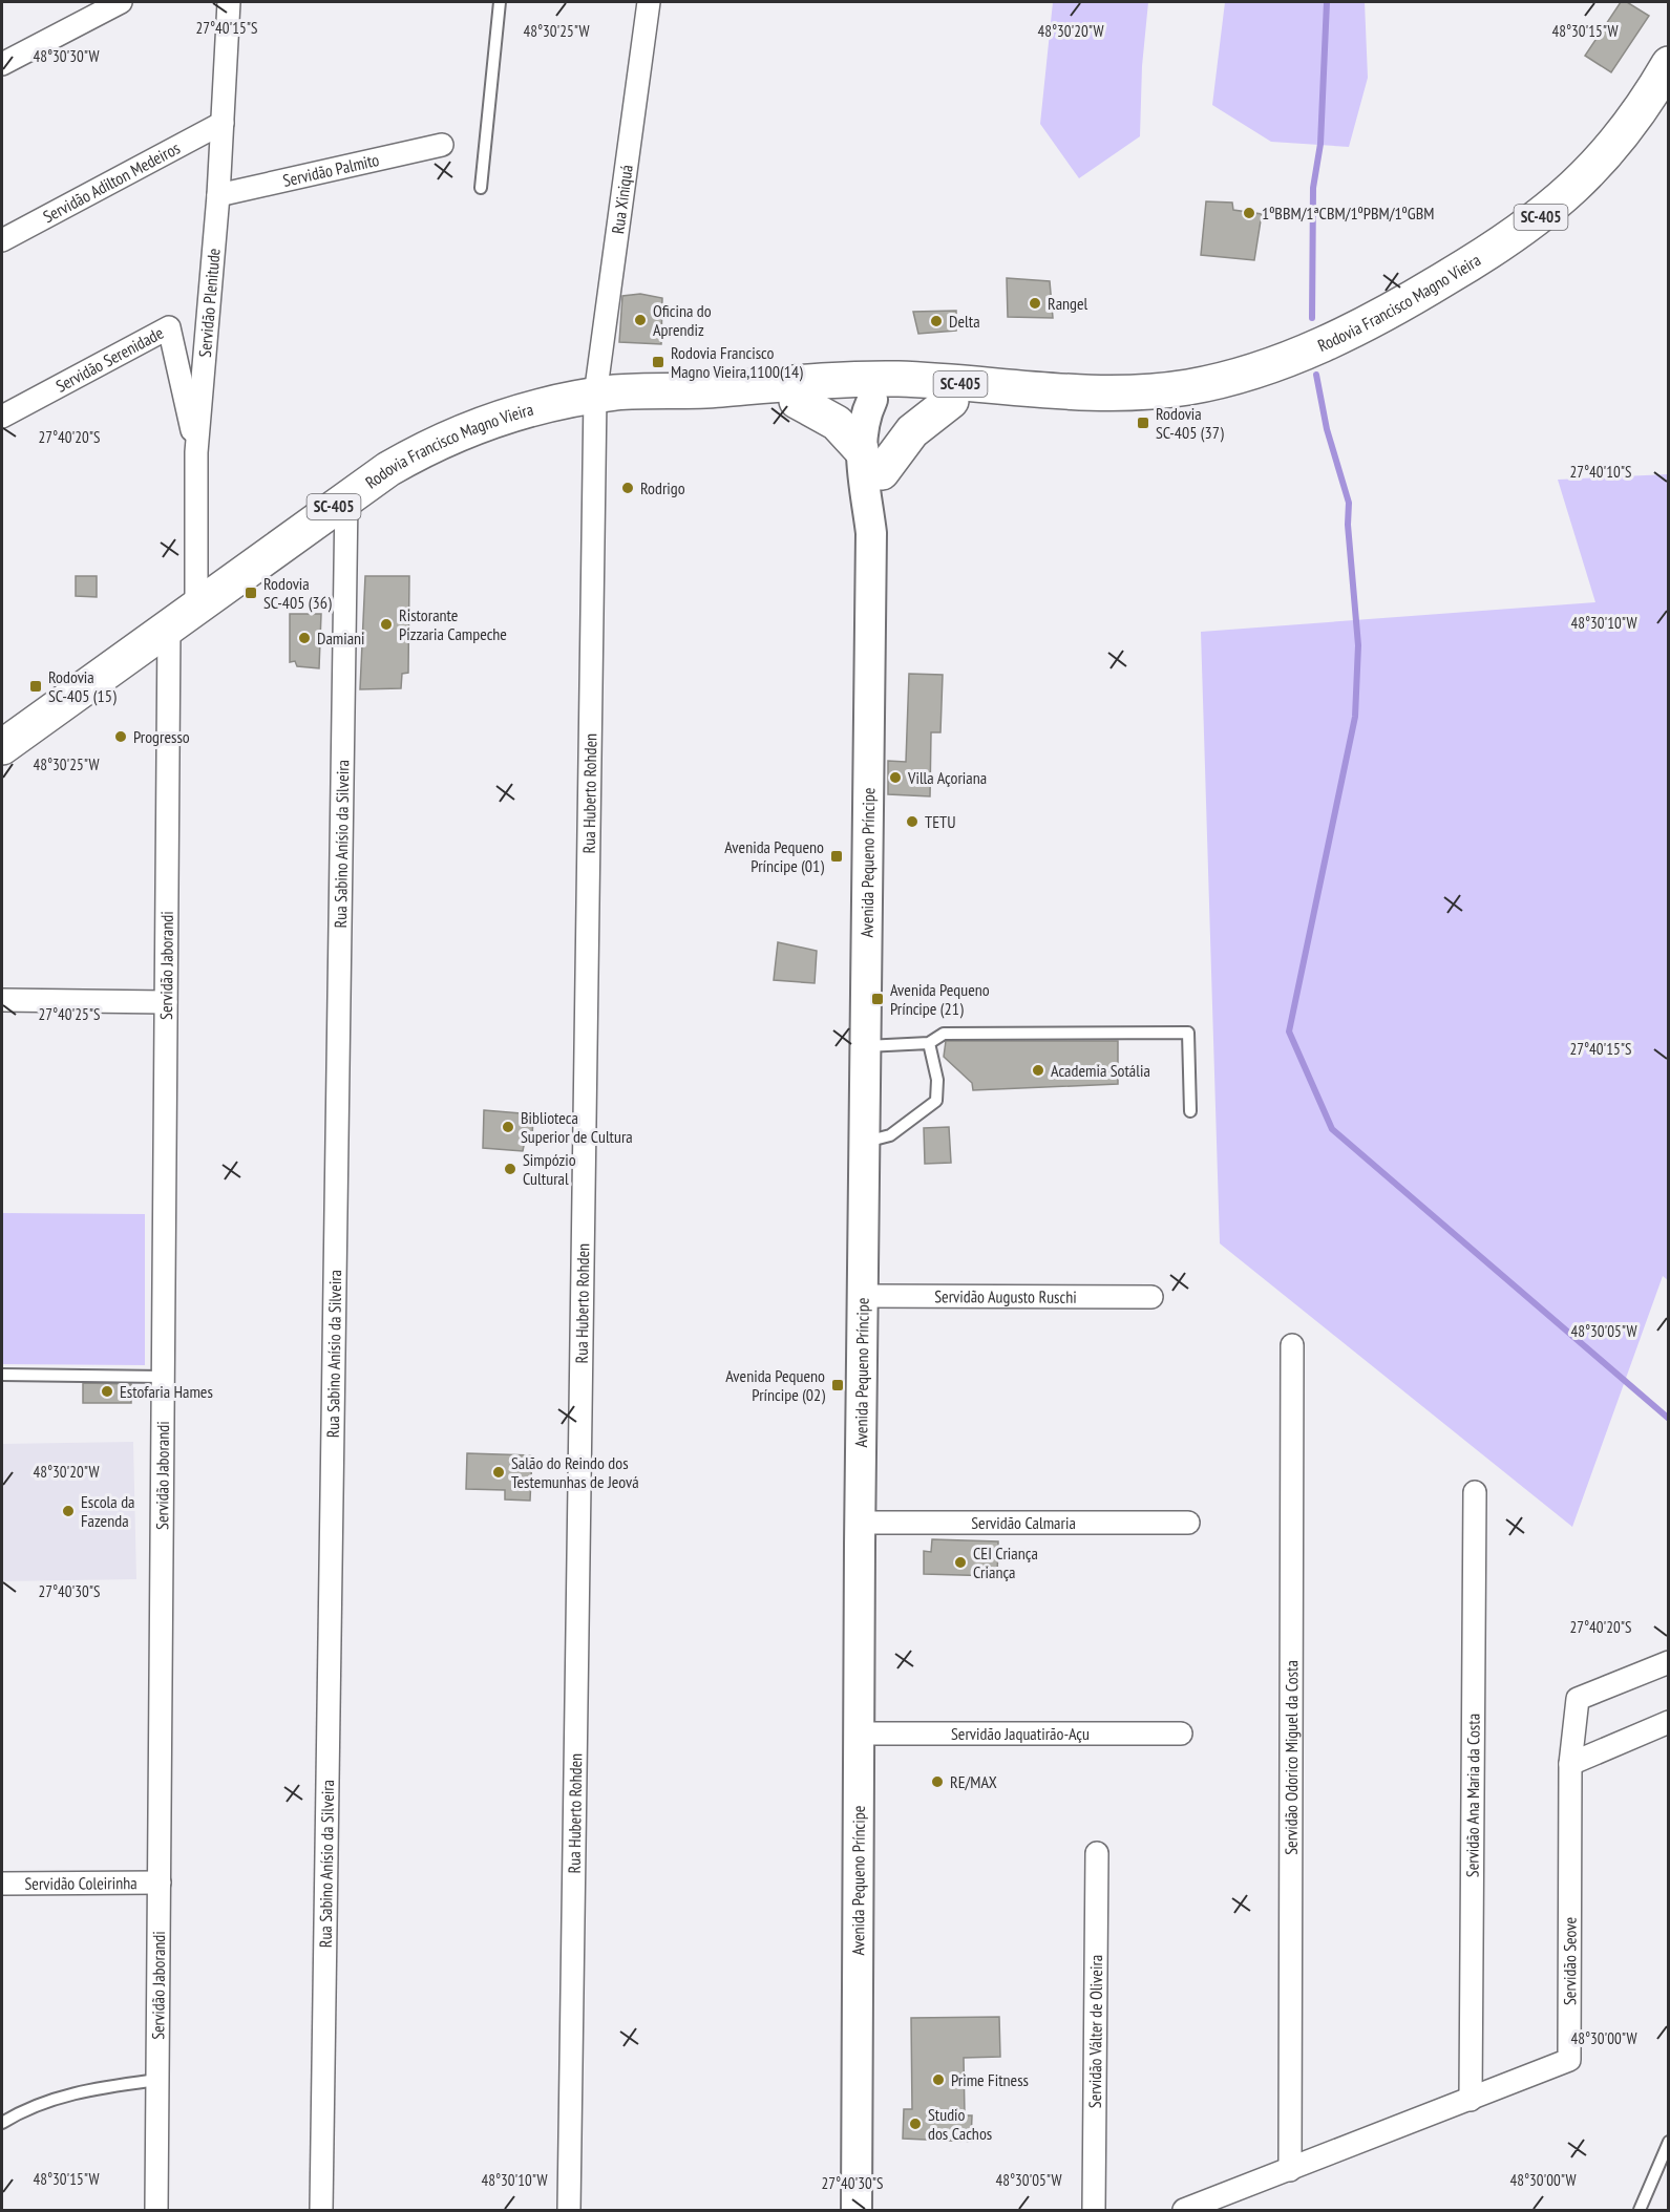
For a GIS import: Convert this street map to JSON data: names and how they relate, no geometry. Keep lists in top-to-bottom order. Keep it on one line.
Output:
{"streets":{"main road":["SC-405","Rodovia Francisco Magno Vieira","Avenida Pequeno Príncipe"],"street":["Servidão Palmito","Servidão Adilton Medeiros","Rua Xiniquá","Servidão Plenitude","Servidão Serenidade","Rua Huberto Rohden","Rua Sabino Anísio da Silveira","Servidão Jaborandi","Servidão Augusto Ruschi","Servidão Calmaria","Servidão Jaquatirão-Açu","Servidão Odorico Miguel da Costa","Servidão Ana Maria da Costa","Servidão Coleirinha","Servidão Seove","Servidão Válter de Oliveira"]},"crossings":[["Servidão Palmito","Servidão Plenitude"],["Servidão Adilton Medeiros","Servidão Plenitude"],["Rua Xiniquá","Rodovia Francisco Magno Vieira"],["Rua Xiniquá","Rua Huberto Rohden"],["Rodovia Francisco Magno Vieira","Servidão Plenitude"],["Rodovia Francisco Magno Vieira","Rua Huberto Rohden"],["Rodovia Francisco Magno Vieira","Rua Sabino Anísio da Silveira"],["Rodovia Francisco Magno Vieira","Avenida Pequeno Príncipe"],["Rodovia Francisco Magno Vieira","Servidão Jaborandi"],["Servidão Plenitude","Servidão Serenidade"],["Servidão Plenitude","Servidão Jaborandi"],["Avenida Pequeno Príncipe","Servidão Augusto Ruschi"],["Avenida Pequeno Príncipe","Servidão Calmaria"],["Avenida Pequeno Príncipe","Servidão Jaquatirão-Açu"],["Servidão Jaborandi","Servidão Coleirinha"],["Servidão Odorico Miguel da Costa","Servidão Seove"],["Servidão Ana Maria da Costa","Servidão Seove"]],"places":{"other":["1ºBBM/1ªCBM/1ºPBM/1ºGBM","Rangel","Oficina do Aprendiz","Delta","Rodrigo","Ristorante Pizzaria Campeche","Damiani","Progresso","Villa Açoriana","TETU","Academia Sotália","Biblioteca Superior de Cultura","Simpózio Cultural","Estofaria Hames","Salão do Reindo dos Testemunhas de Jeová","Escola da Fazenda","CEI Criança Criança","RE/MAX","Prime Fitness","Studio dos Cachos"],"transit":["Rodovia Francisco Magno Vieira,1100(14)","Rodovia SC-405 (37)","Rodovia SC-405 (36)","Rodovia SC-405 (15)","Avenida Pequeno Príncipe (01)","Avenida Pequeno Príncipe (21)","Avenida Pequeno Príncipe (02)"]},"coordinates":["27°40'15\"S","48°30'25\"W","48°30'20\"W","48°30'15\"W","48°30'30\"W","27°40'20\"S","27°40'10\"S","48°30'10\"W","27°40'25\"S","48°30'05\"W","27°40'30\"S","48°30'00\"W"]}
